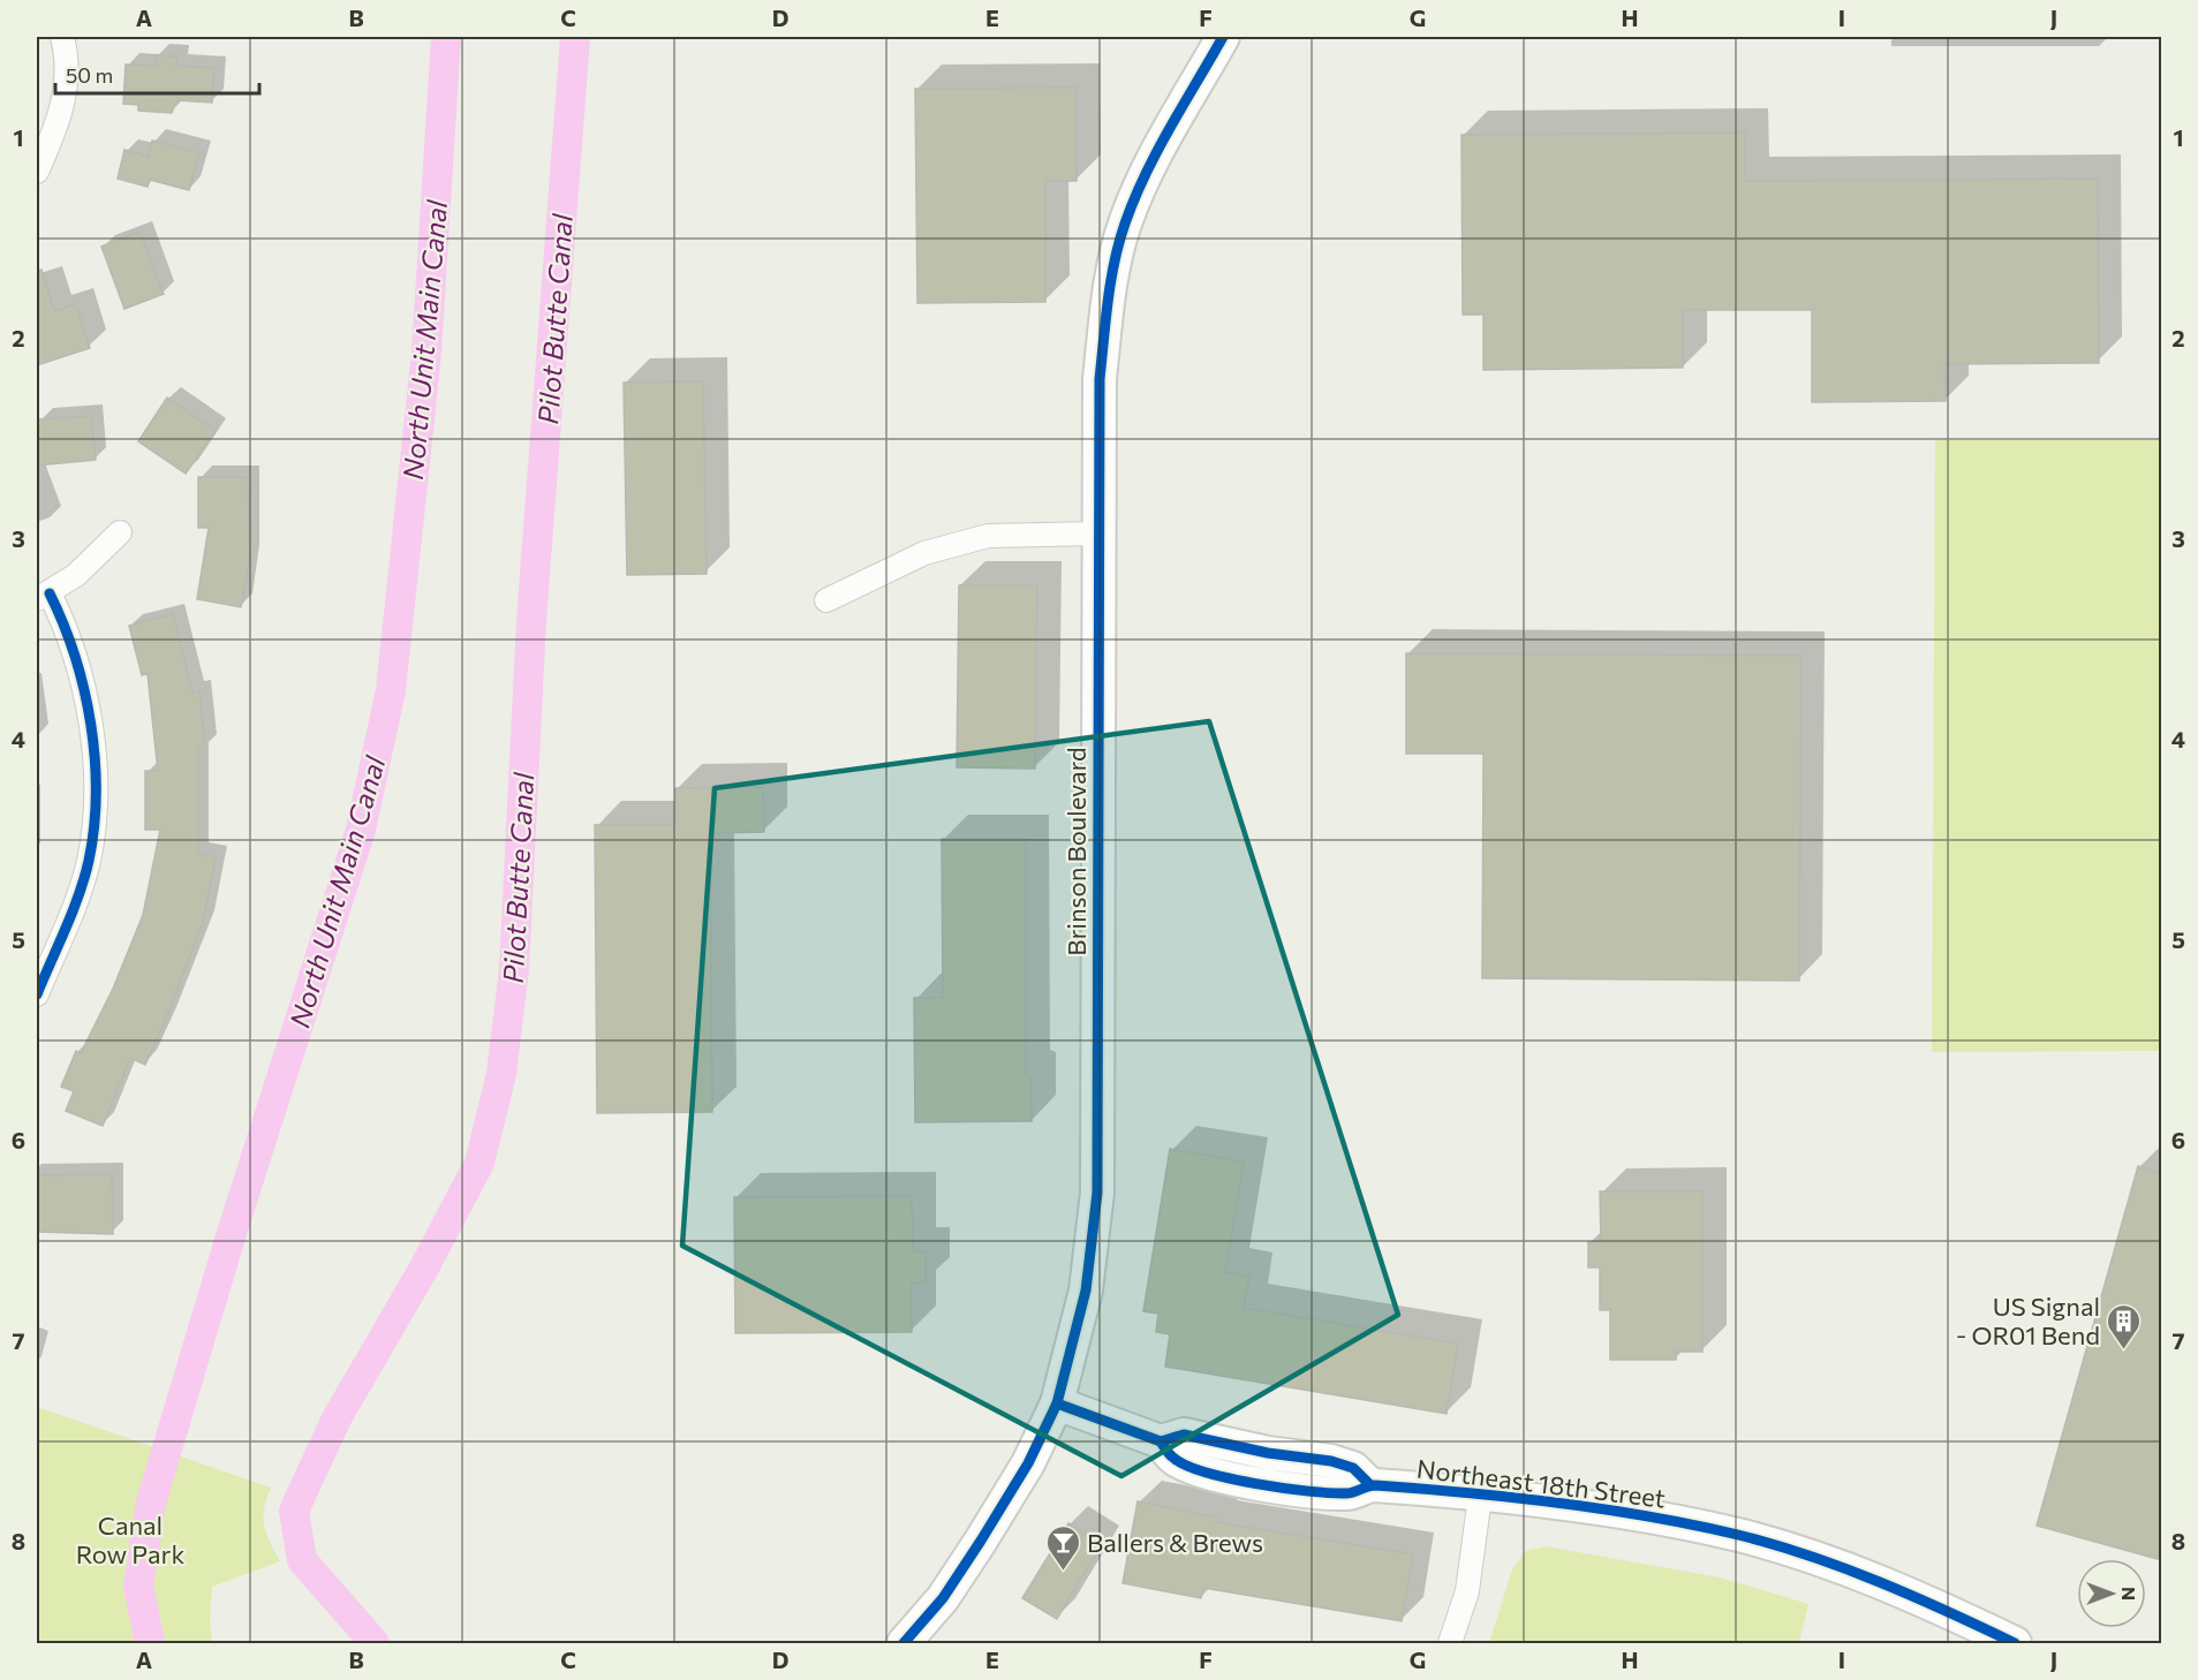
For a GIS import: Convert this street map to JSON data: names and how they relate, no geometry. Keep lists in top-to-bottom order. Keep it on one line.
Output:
{"streets":{"street":["Brinson Boulevard","Northeast 18th Street"]},"crossings":[["Brinson Boulevard","Northeast 18th Street"]],"water":["Pilot Butte Canal","North Unit Main Canal"],"parks":["Canal Row Park"],"places":{"building":["US Signal - OR01 Bend"],"bar":["Ballers & Brews"]},"scale_bar":"50 m","north":"right","grid":{"columns":["A","B","C","D","E","F","G","H","I","J"],"rows":["1","2","3","4","5","6","7","8"]}}
